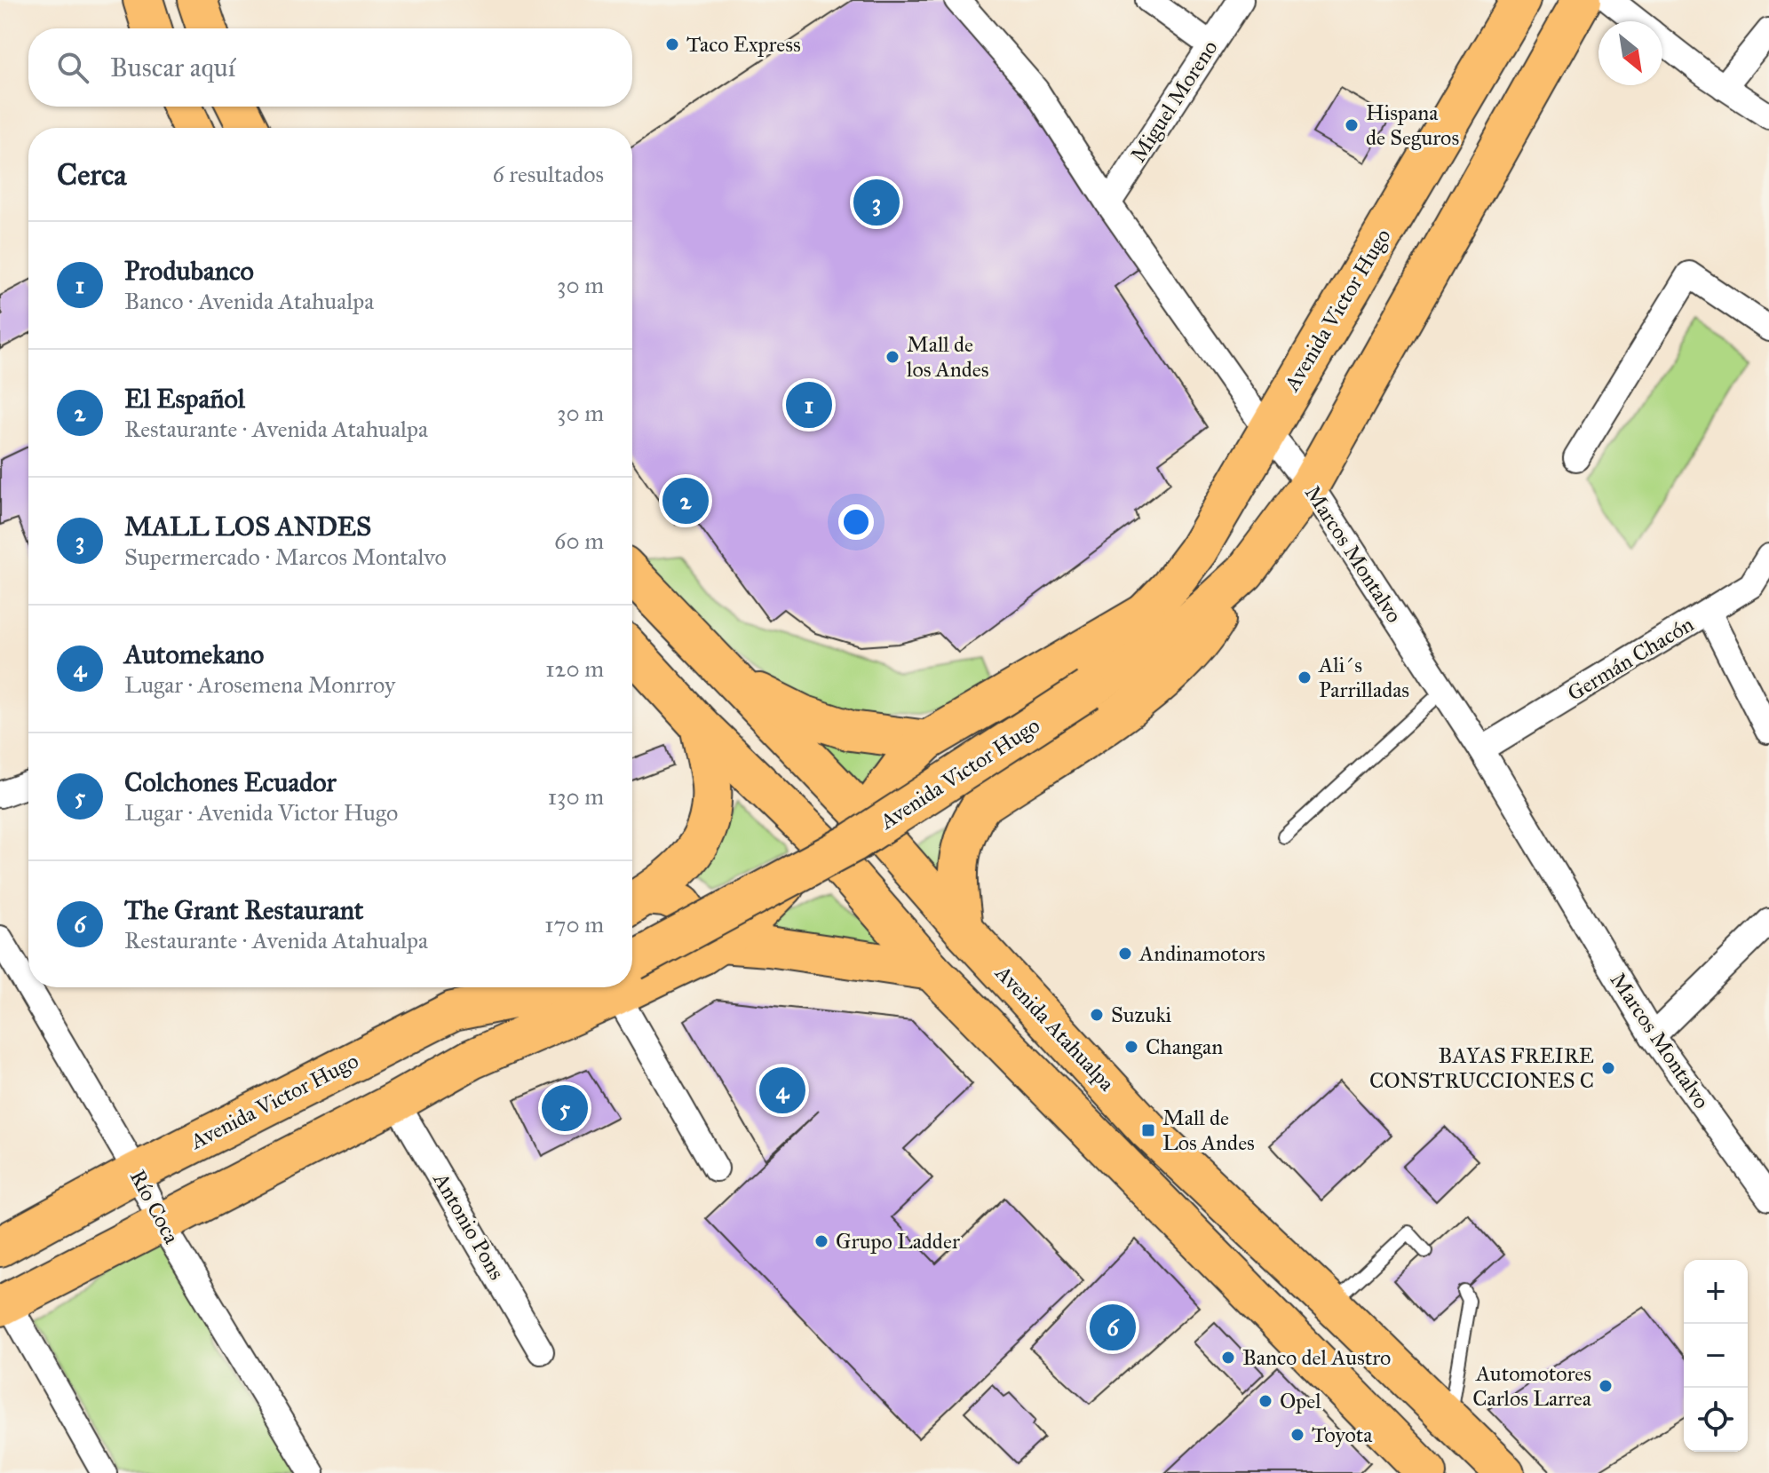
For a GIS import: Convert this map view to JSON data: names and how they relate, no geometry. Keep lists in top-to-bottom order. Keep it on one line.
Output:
{"streets":{"main road":["Avenida Victor Hugo","Avenida Atahualpa"],"street":["Miguel Moreno","Marcos Montalvo","Germán Chacón","Río Coca","Antonio Pons"]},"crossings":[["Miguel Moreno","Marcos Montalvo"],["Avenida Victor Hugo","Marcos Montalvo"],["Avenida Victor Hugo","Avenida Atahualpa"],["Avenida Victor Hugo","Río Coca"],["Avenida Victor Hugo","Antonio Pons"],["Marcos Montalvo","Germán Chacón"]],"places":{"other":["Taco Express","Hispana de Seguros","Mall de los Andes","Ali´s Parrilladas","Andinamotors","Suzuki","Changan","BAYAS FREIRE CONSTRUCCIONES C","Grupo Ladder","Banco del Austro","Automotores Carlos Larrea","Opel","Toyota"],"transit":["Mall de Los Andes"]},"north":"bottom right","page":{"search":"Buscar aquí","heading":["Cerca","6 resultados"],"pins":["3","1","2","4","5","6"],"list":[{"mark":"1","name":"Produbanco","note":"Banco · Avenida Atahualpa","value":"30 m"},{"mark":"2","name":"El Español","note":"Restaurante · Avenida Atahualpa","value":"30 m"},{"mark":"3","name":"MALL LOS ANDES","note":"Supermercado · Marcos Montalvo","value":"60 m"},{"mark":"4","name":"Automekano","note":"Lugar · Arosemena Monrroy","value":"120 m"},{"mark":"5","name":"Colchones Ecuador","note":"Lugar · Avenida Victor Hugo","value":"130 m"},{"mark":"6","name":"The Grant Restaurant","note":"Restaurante · Avenida Atahualpa","value":"170 m"}],"map_buttons":["+","−"]}}
